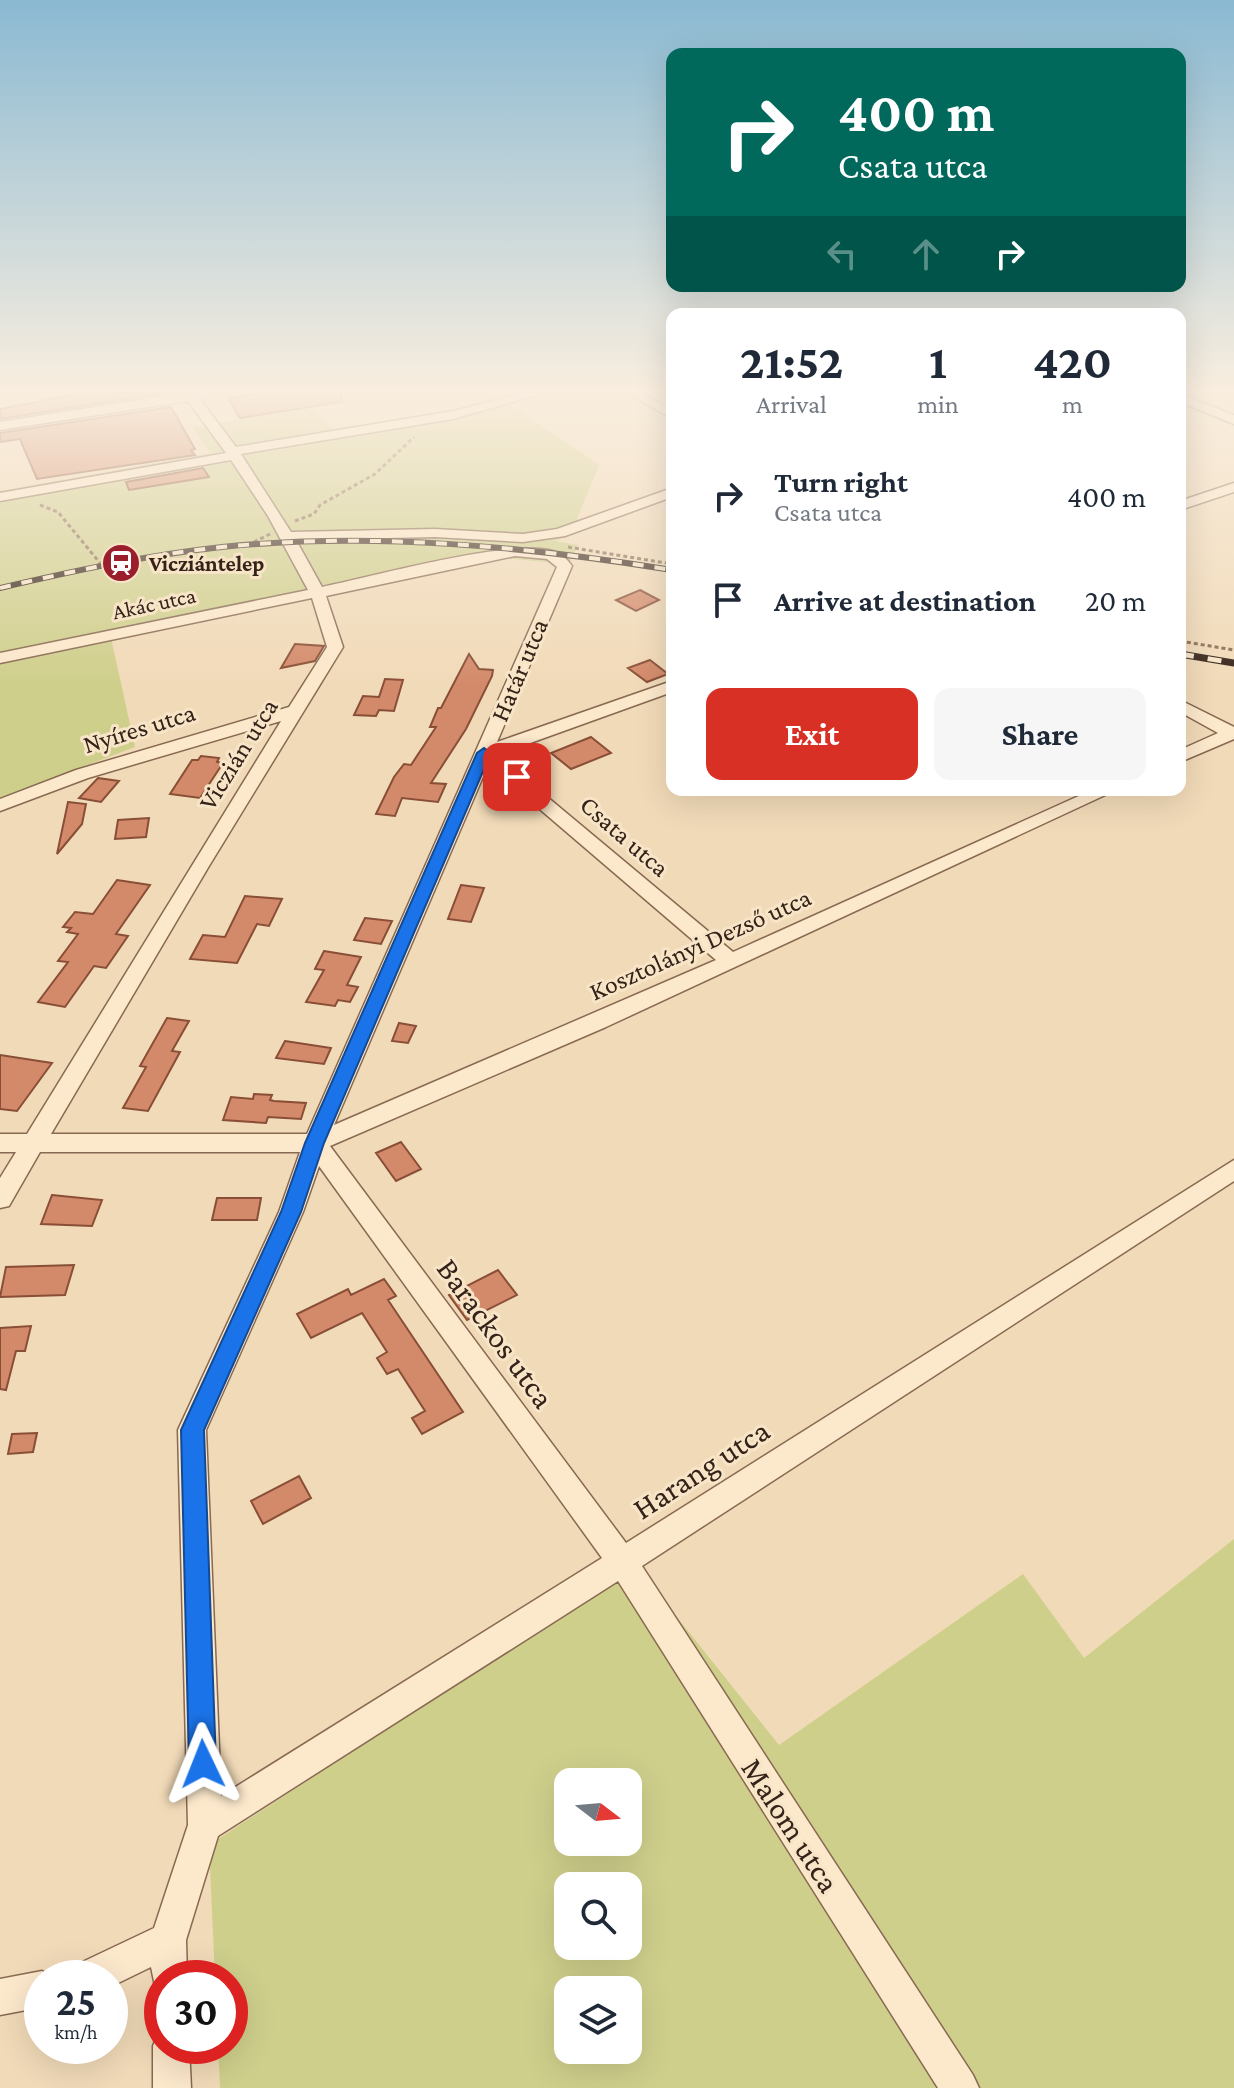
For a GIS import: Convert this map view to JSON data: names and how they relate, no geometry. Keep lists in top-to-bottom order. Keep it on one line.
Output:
{"streets":{"street":["Akác utca","Határ utca","Nyíres utca","Viczián utca","Csata utca","Kosztolányi Dezső utca","Barackos utca","Harang utca","Malom utca"]},"crossings":[["Akác utca","Határ utca"],["Akác utca","Viczián utca"],["Határ utca","Viczián utca"],["Határ utca","Csata utca"],["Határ utca","Kosztolányi Dezső utca"],["Határ utca","Barackos utca"],["Határ utca","Harang utca"],["Nyíres utca","Viczián utca"],["Csata utca","Kosztolányi Dezső utca"],["Kosztolányi Dezső utca","Barackos utca"],["Barackos utca","Harang utca"],["Barackos utca","Malom utca"],["Harang utca","Malom utca"]],"places":{"station":["Vicziántelep"]},"north":"right","page":{"turn":["400 m","Csata utca"],"eta":["21:52","Arrival","1","min","420","m"],"list":[{"name":"Turn right","note":"Csata utca","value":"400 m"},{"name":"Arrive at destination","value":"20 m"}],"buttons":["Exit","Share"],"speed":"25 km/h","limit":"30"}}
